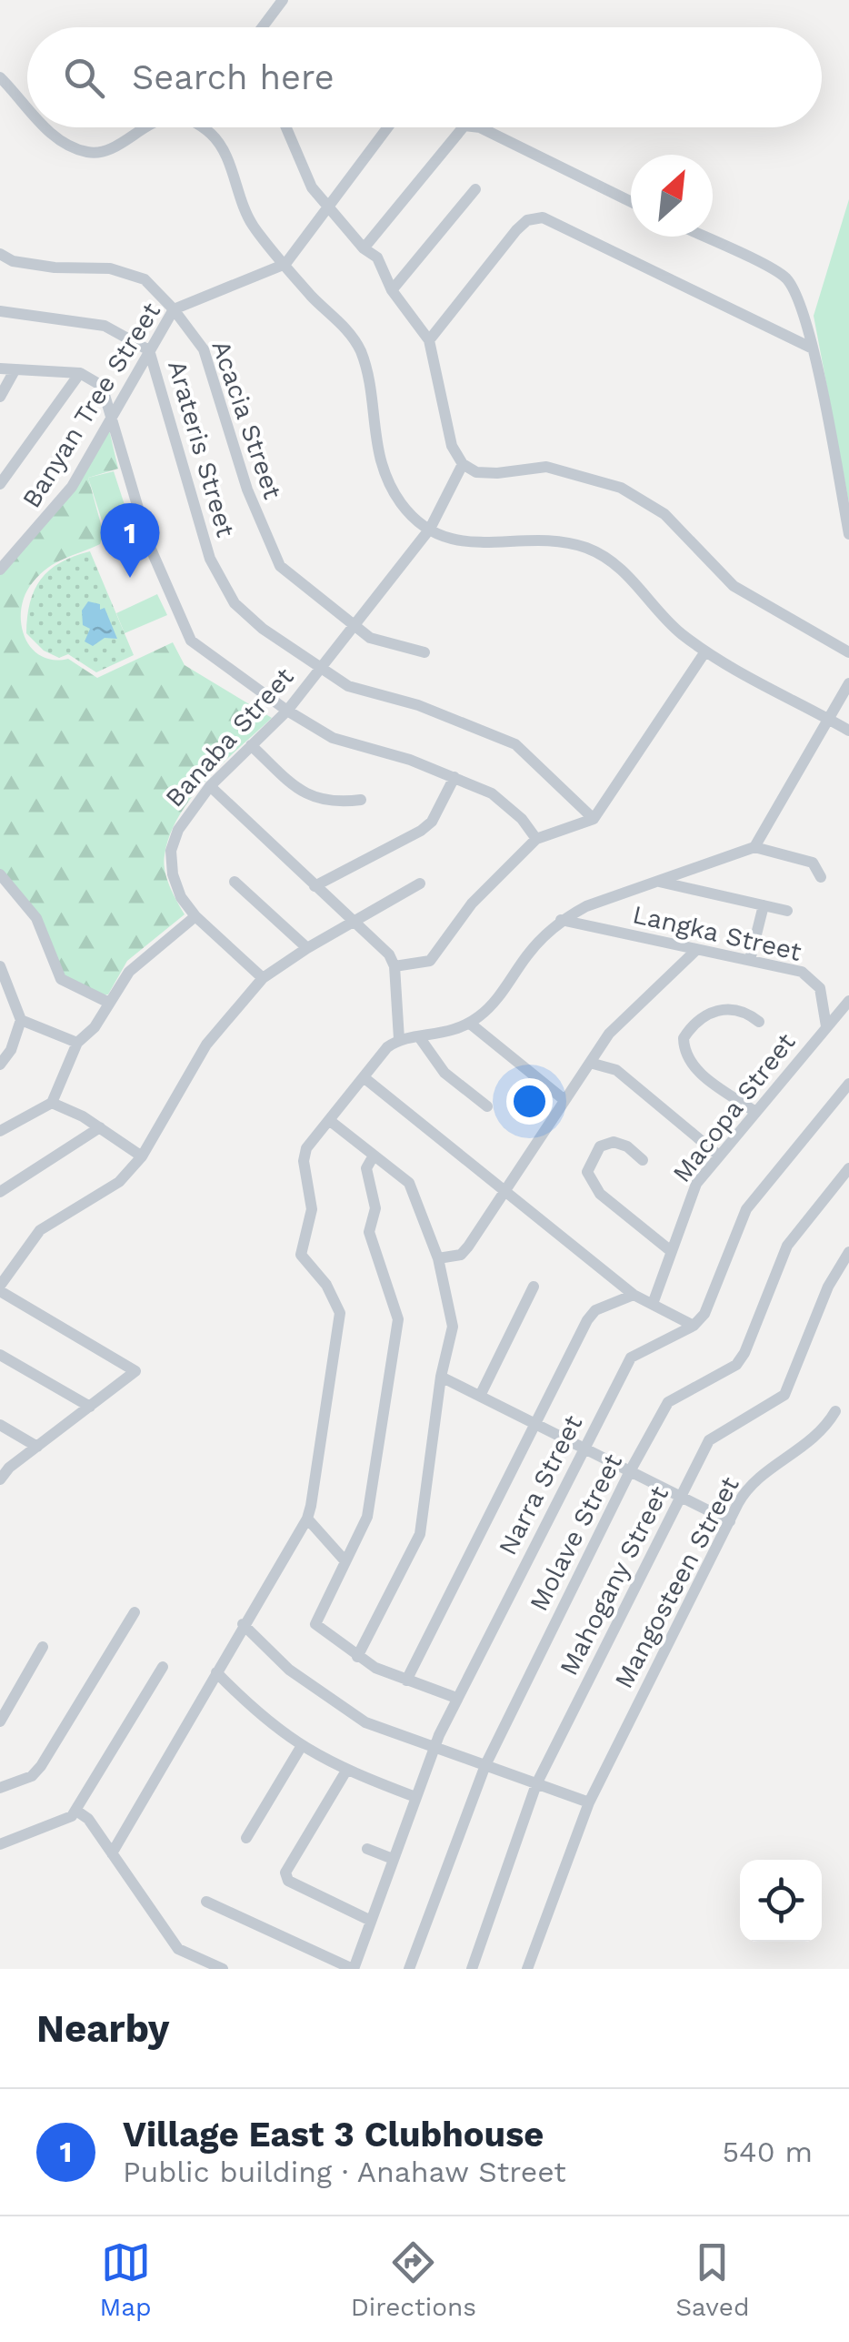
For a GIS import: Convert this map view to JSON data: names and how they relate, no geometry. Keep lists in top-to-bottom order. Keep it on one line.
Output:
{"streets":{"street":["Banyan Tree Street","Acacia Street","Arateris Street","Banaba Street","Langka Street","Macopa Street","Narra Street","Molave Street","Mahogany Street","Mangosteen Street"]},"crossings":[["Banyan Tree Street","Acacia Street"],["Banyan Tree Street","Arateris Street"],["Acacia Street","Banaba Street"],["Arateris Street","Banaba Street"],["Langka Street","Macopa Street"]],"north":"top right","page":{"search":"Search here","pins":"1","heading":"Nearby","list":[{"mark":"1","name":"Village East 3 Clubhouse","note":"Public building · Anahaw Street","value":"540 m"}],"nav":["Map","Directions","Saved"]}}
